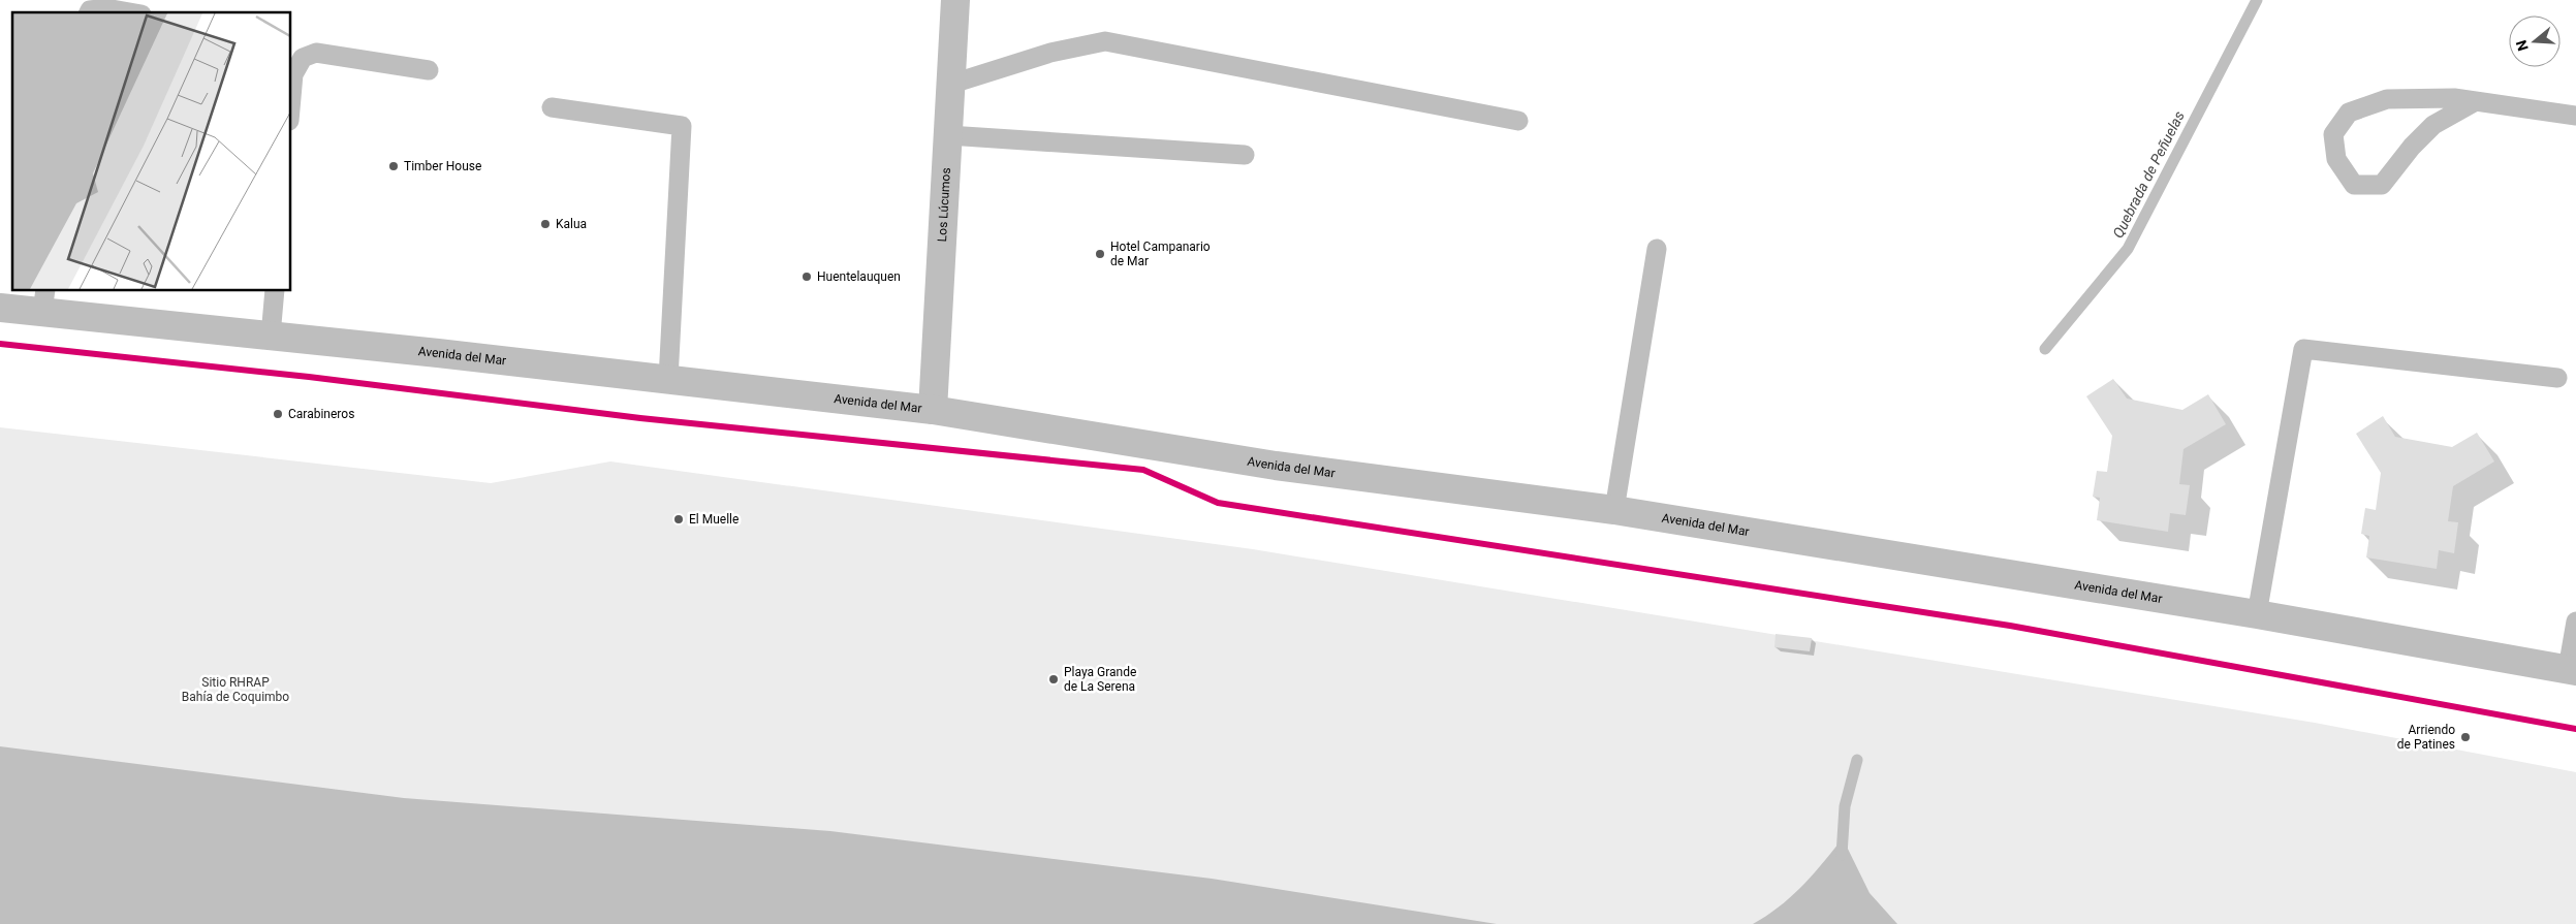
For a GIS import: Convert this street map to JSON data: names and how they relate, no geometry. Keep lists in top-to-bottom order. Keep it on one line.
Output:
{"streets":{"main road":["Los Lúcumos","Avenida del Mar"]},"crossings":[["Los Lúcumos","Avenida del Mar"]],"water":["Quebrada de Peñuelas"],"parks":["Sitio RHRAP Bahía de Coquimbo"],"places":["Timber House","Kalua","Hotel Campanario de Mar","Huentelauquen","Carabineros","El Muelle","Playa Grande de La Serena","Arriendo de Patines"],"north":"left"}
